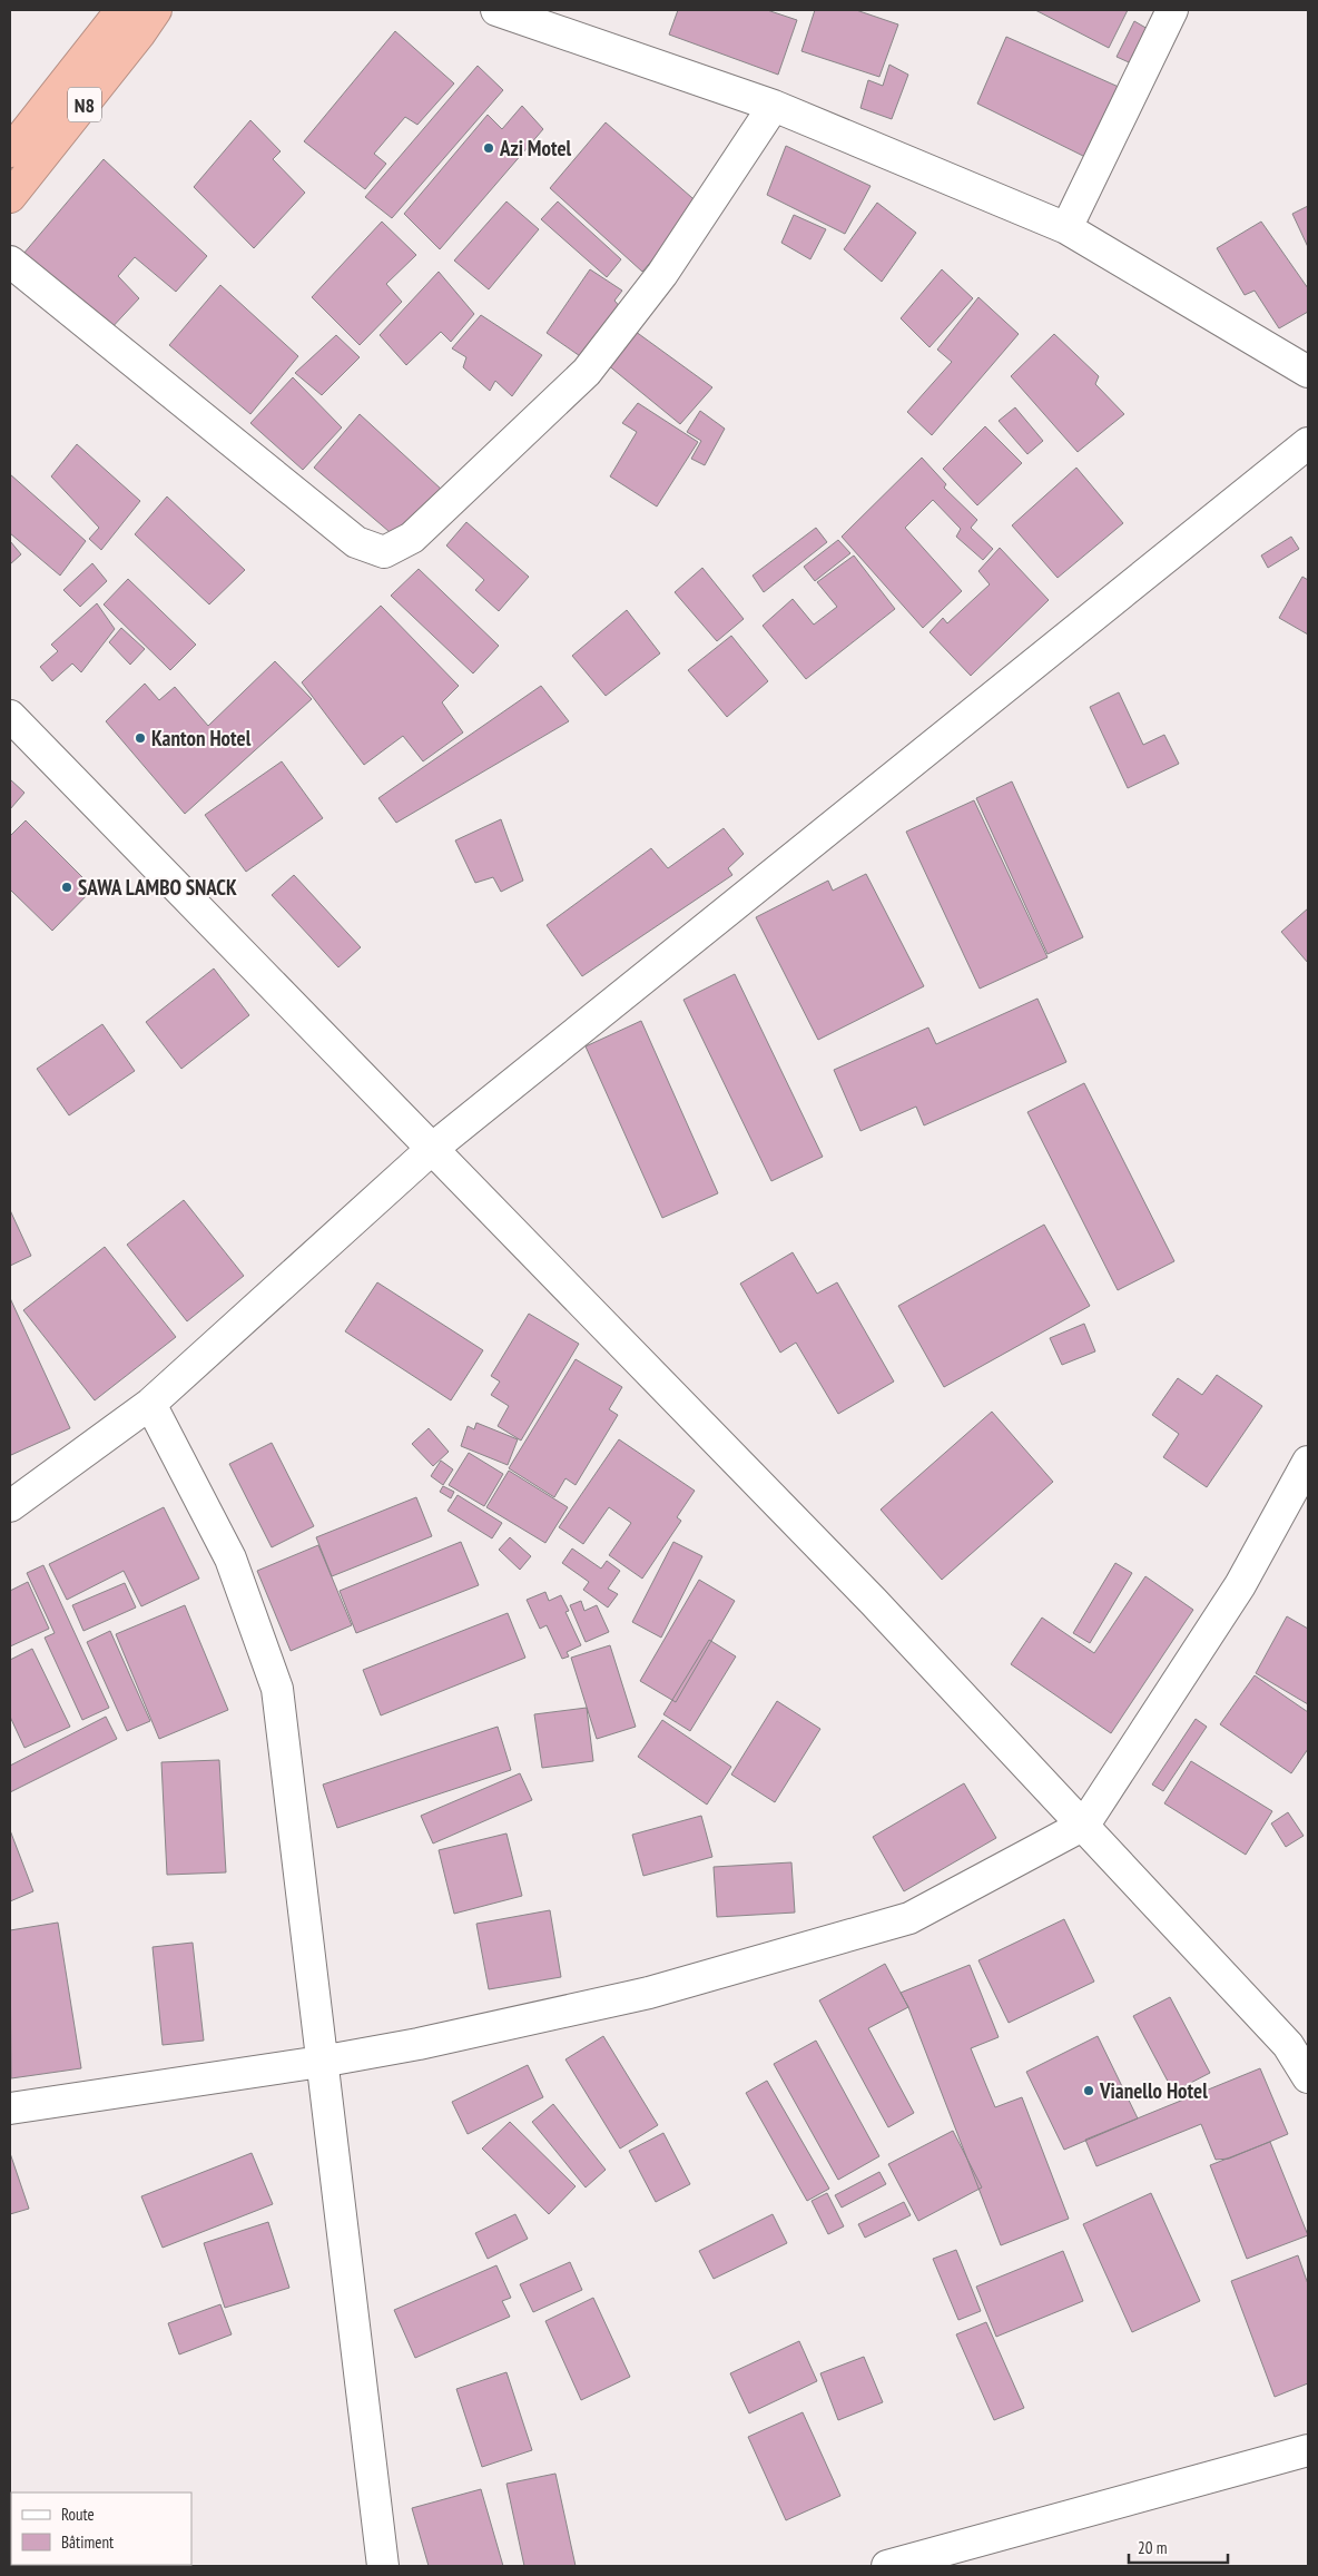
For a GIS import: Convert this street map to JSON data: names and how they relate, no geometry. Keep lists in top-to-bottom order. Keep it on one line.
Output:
{"streets":{"highway":["N8"]},"places":["Azi Motel","Kanton Hotel","SAWA LAMBO SNACK","Vianello Hotel"],"legend":["Route","Bâtiment"],"scale_bar":"20 m"}
